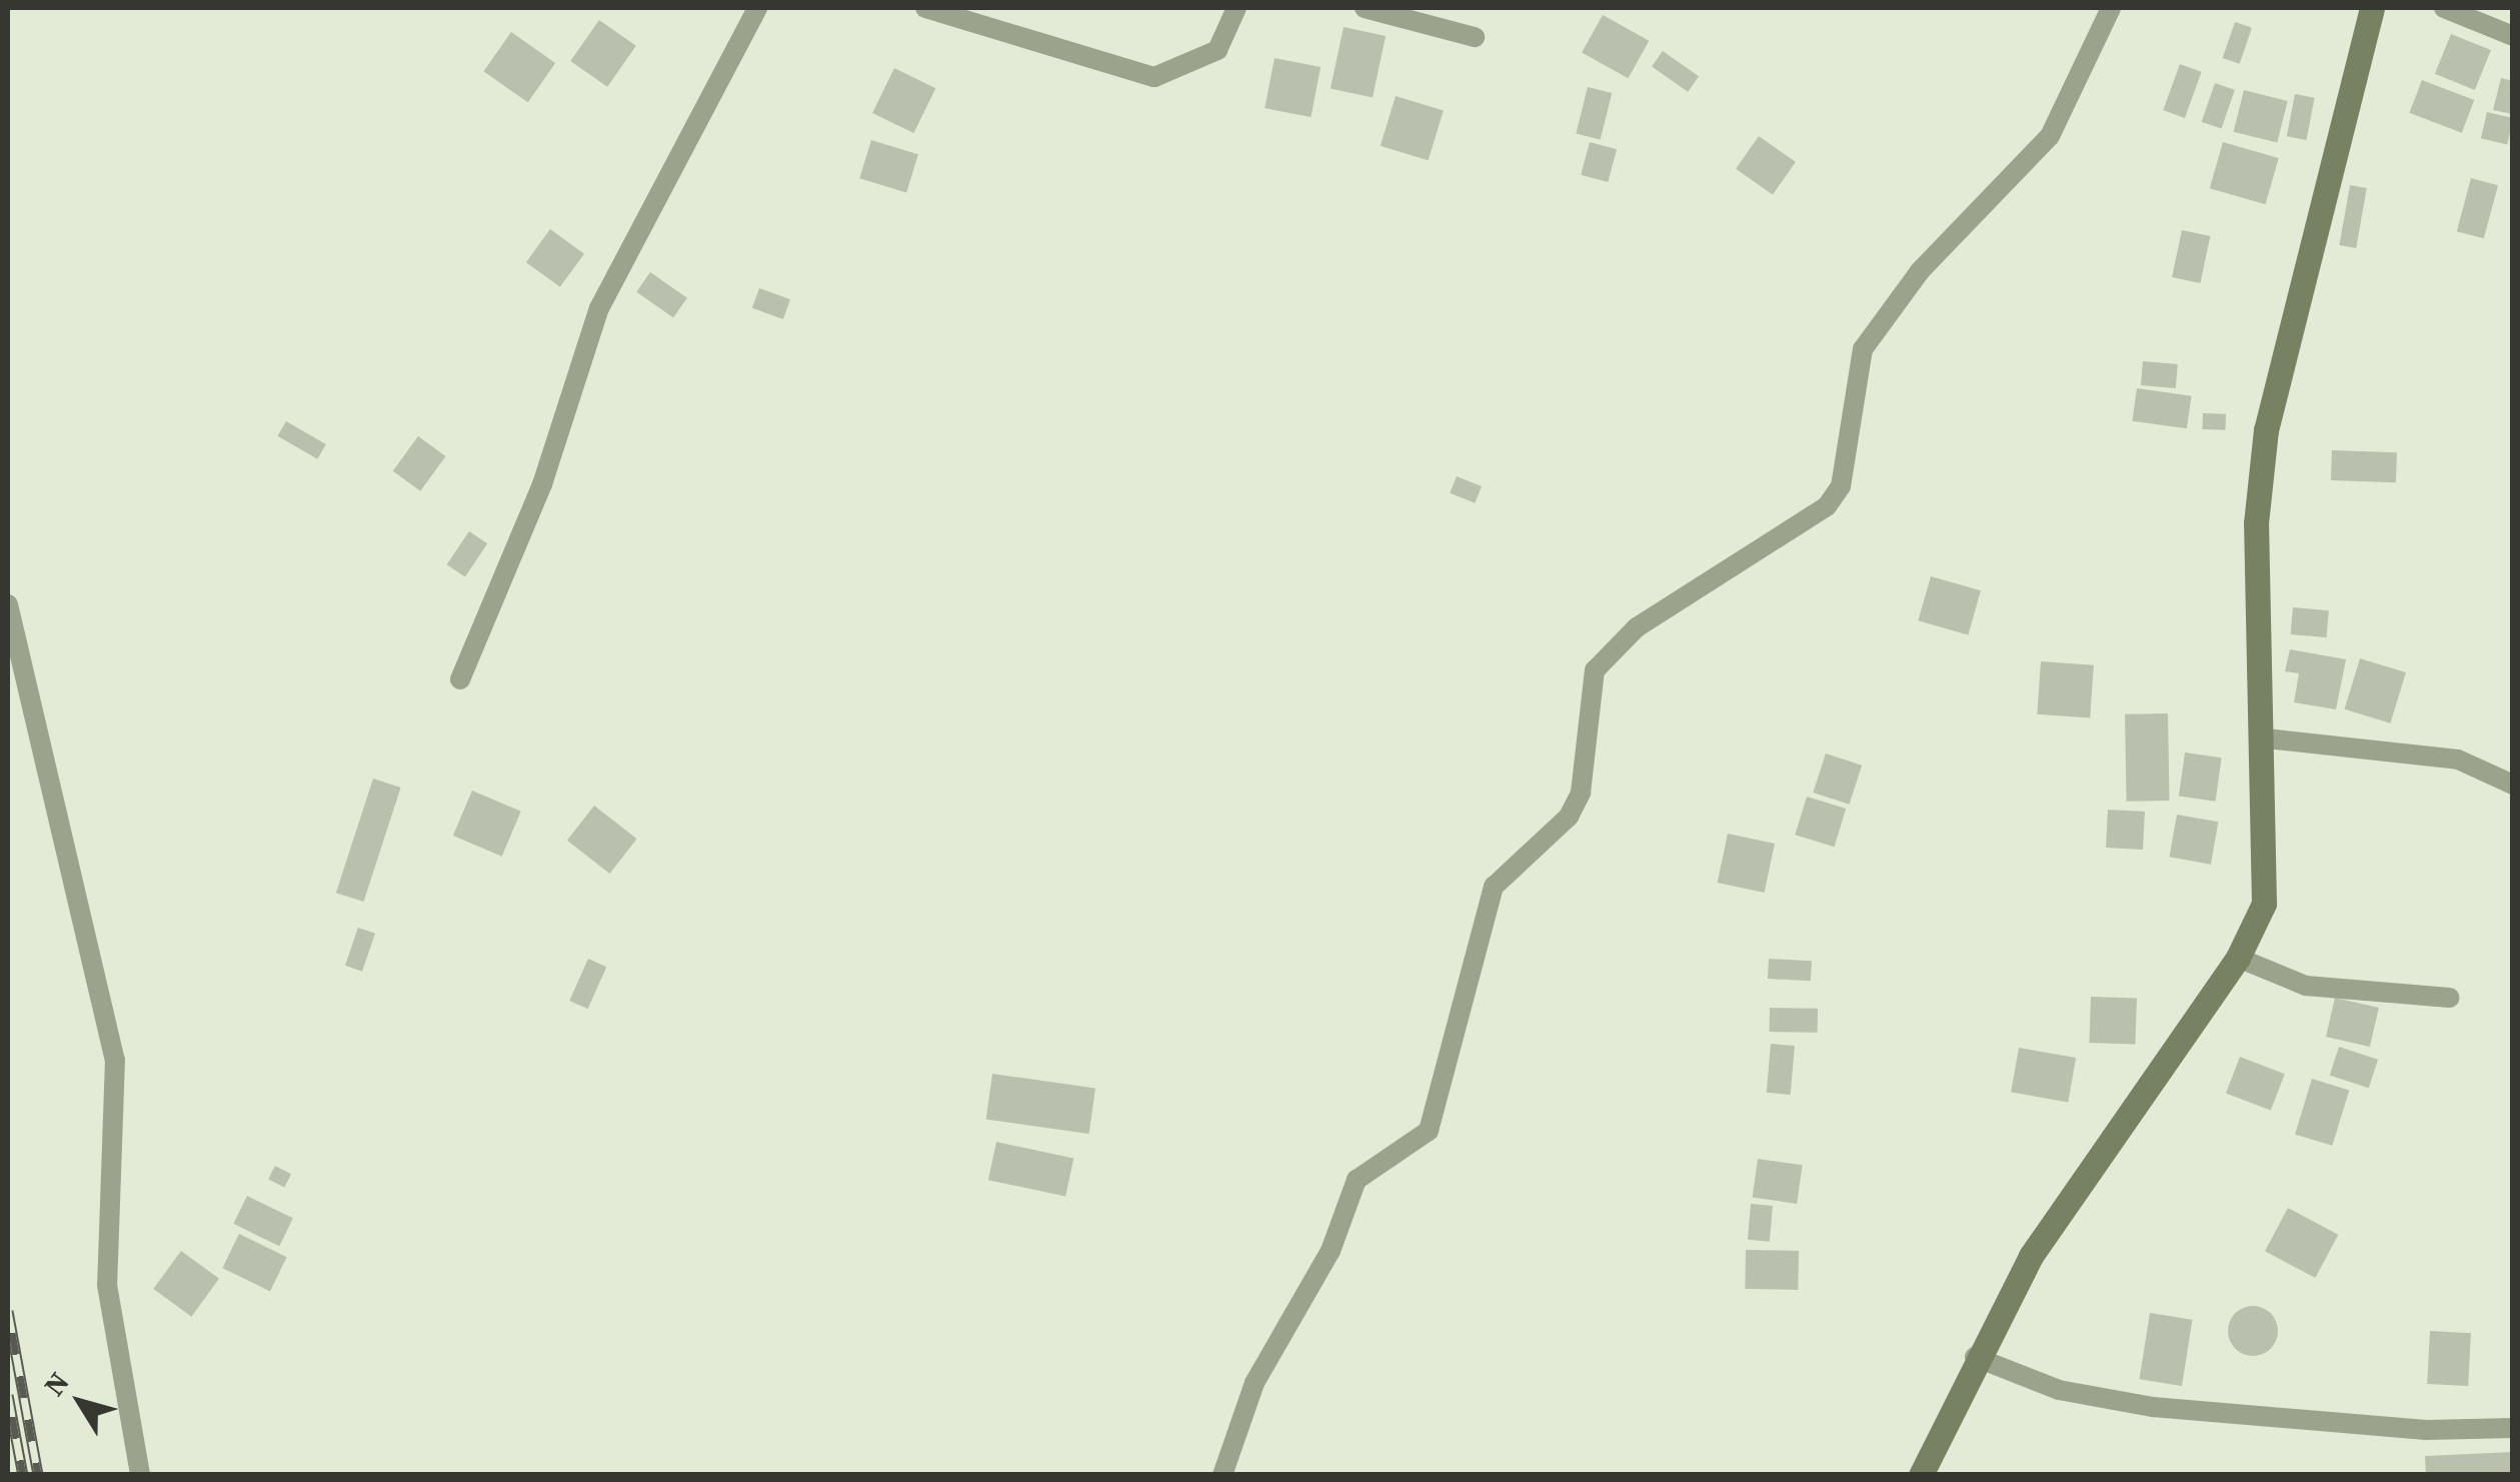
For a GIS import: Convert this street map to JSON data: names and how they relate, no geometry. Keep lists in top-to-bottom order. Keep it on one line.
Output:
{"north":"top left"}
